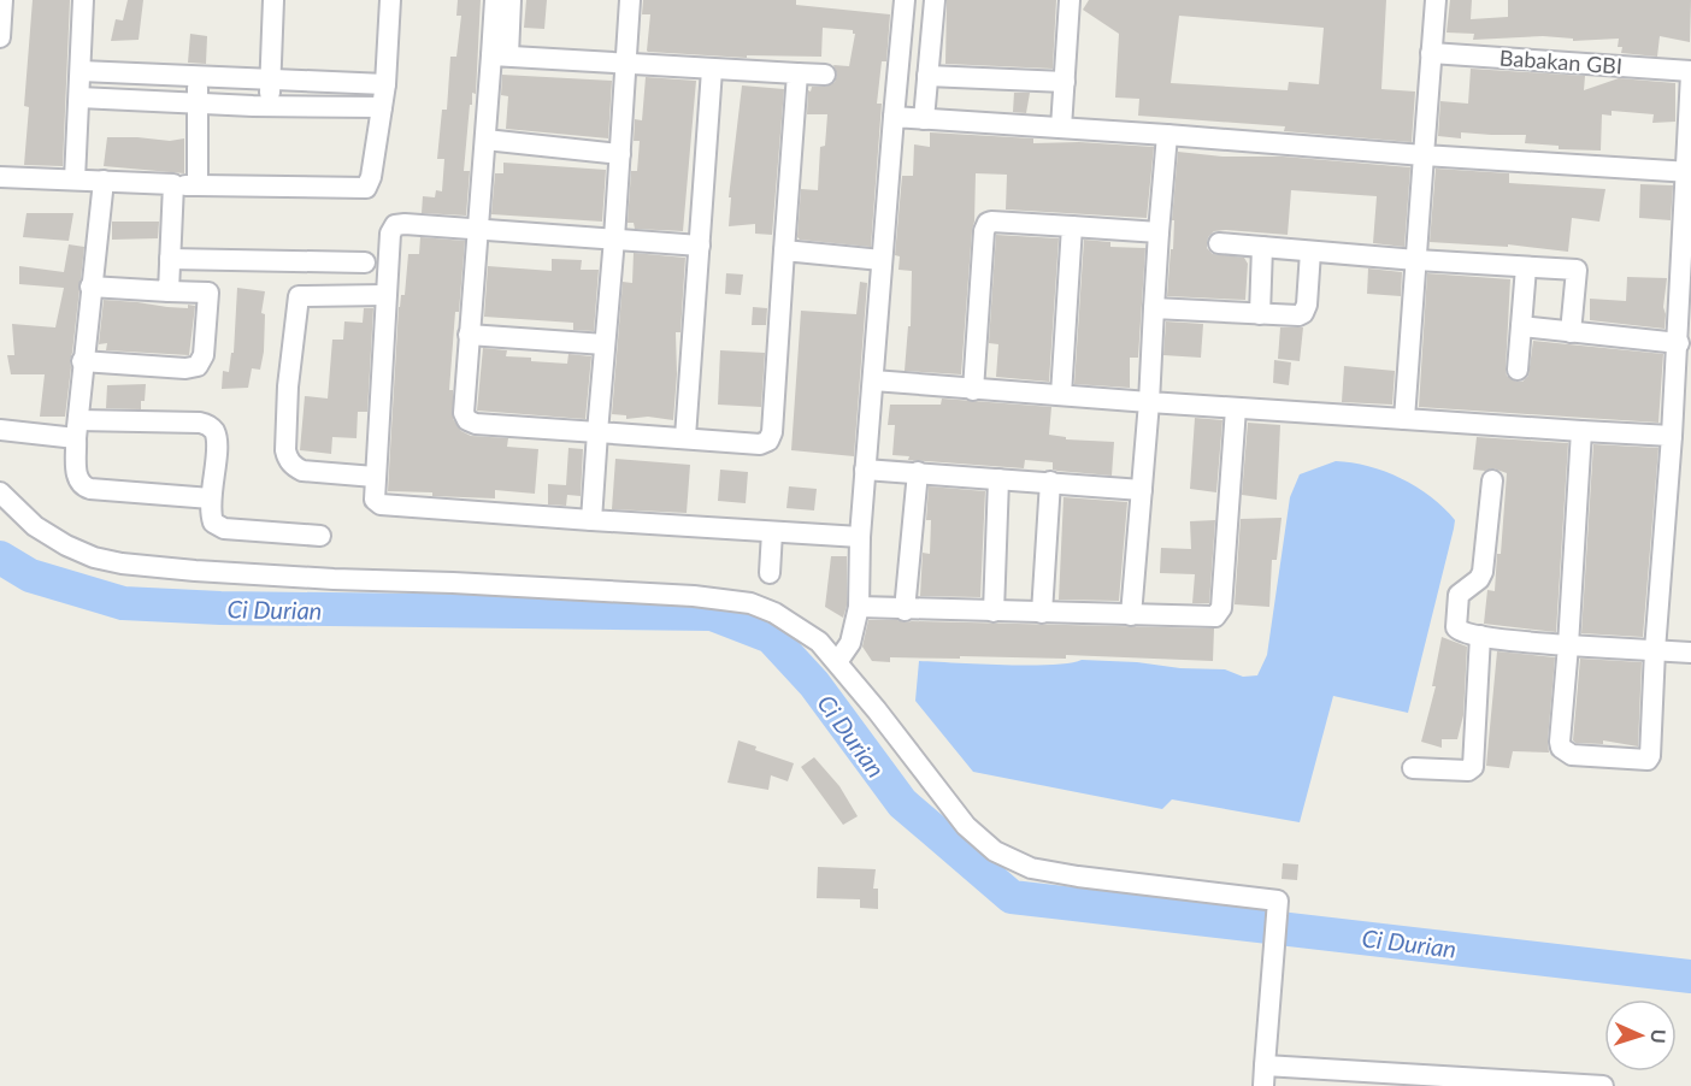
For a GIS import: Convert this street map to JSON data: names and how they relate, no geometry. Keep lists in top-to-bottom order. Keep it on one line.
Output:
{"streets":{"street":["Babakan GBI"]},"water":["Ci Durian"],"north":"right"}
